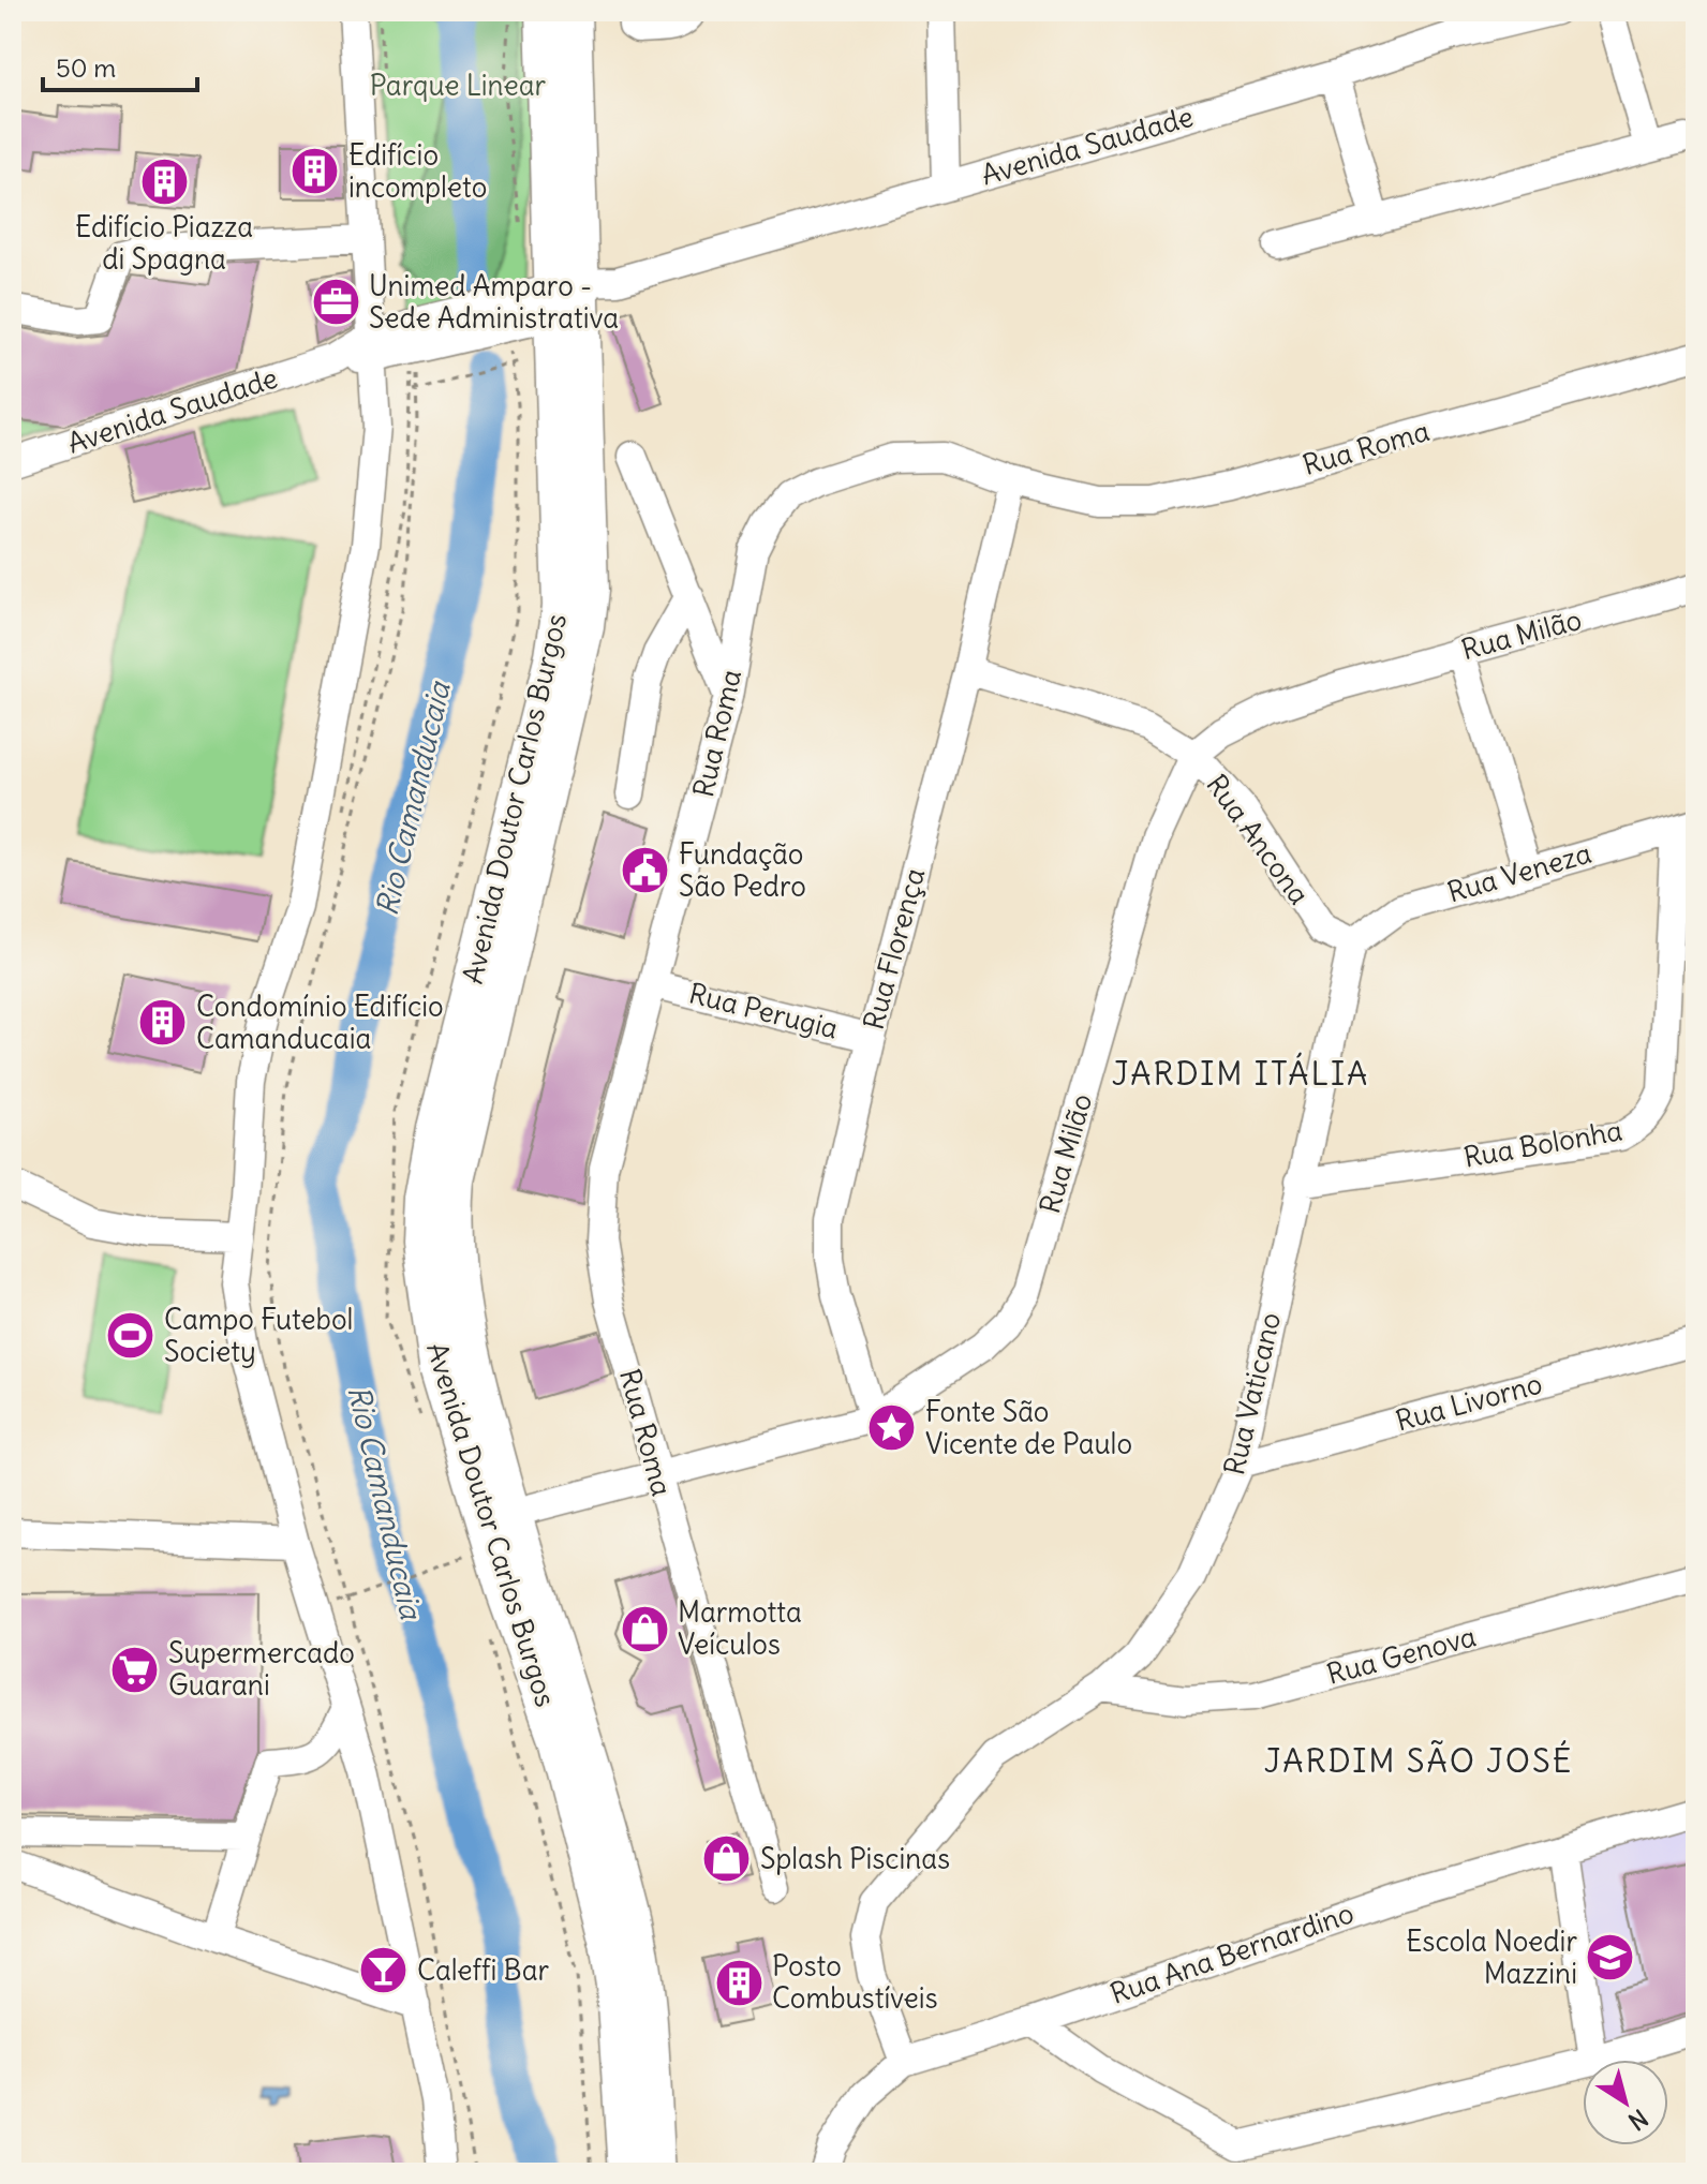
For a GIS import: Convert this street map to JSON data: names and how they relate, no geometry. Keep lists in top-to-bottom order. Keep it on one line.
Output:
{"streets":{"main road":["Avenida Doutor Carlos Burgos"],"street":["Avenida Saudade","Rua Roma","Rua Milão","Rua Ancona","Rua Veneza","Rua Florença","Rua Perugia","Rua Bolonha","Rua Vaticano","Rua Livorno","Rua Genova","Rua Ana Bernardino"]},"crossings":[["Avenida Saudade","Avenida Doutor Carlos Burgos"],["Rua Roma","Rua Milão"],["Rua Roma","Rua Florença"],["Rua Roma","Rua Perugia"],["Rua Milão","Avenida Doutor Carlos Burgos"],["Rua Milão","Rua Ancona"],["Rua Milão","Rua Florença"],["Rua Ancona","Rua Veneza"],["Rua Ancona","Rua Florença"],["Rua Ancona","Rua Vaticano"],["Rua Veneza","Rua Bolonha"],["Rua Veneza","Rua Vaticano"],["Rua Florença","Rua Perugia"],["Rua Bolonha","Rua Vaticano"],["Rua Vaticano","Rua Livorno"],["Rua Vaticano","Rua Genova"],["Rua Vaticano","Rua Ana Bernardino"]],"districts":["JARDIM ITÁLIA","JARDIM SÃO JOSÉ"],"water":["Rio Camanducaia"],"parks":["Parque Linear"],"places":{"building":["Edifício incompleto","Edifício Piazza di Spagna","Condomínio Edifício Camanducaia","Posto Combustíveis"],"office":["Unimed Amparo - Sede Administrativa"],"public building":["Fundação São Pedro"],"sports":["Campo Futebol Society"],"place":["Fonte São Vicente de Paulo"],"shop":["Marmotta Veículos","Splash Piscinas"],"supermarket":["Supermercado Guarani"],"school or university":["Escola Noedir Mazzini"],"bar":["Caleffi Bar"]},"scale_bar":"50 m","north":"bottom right"}
